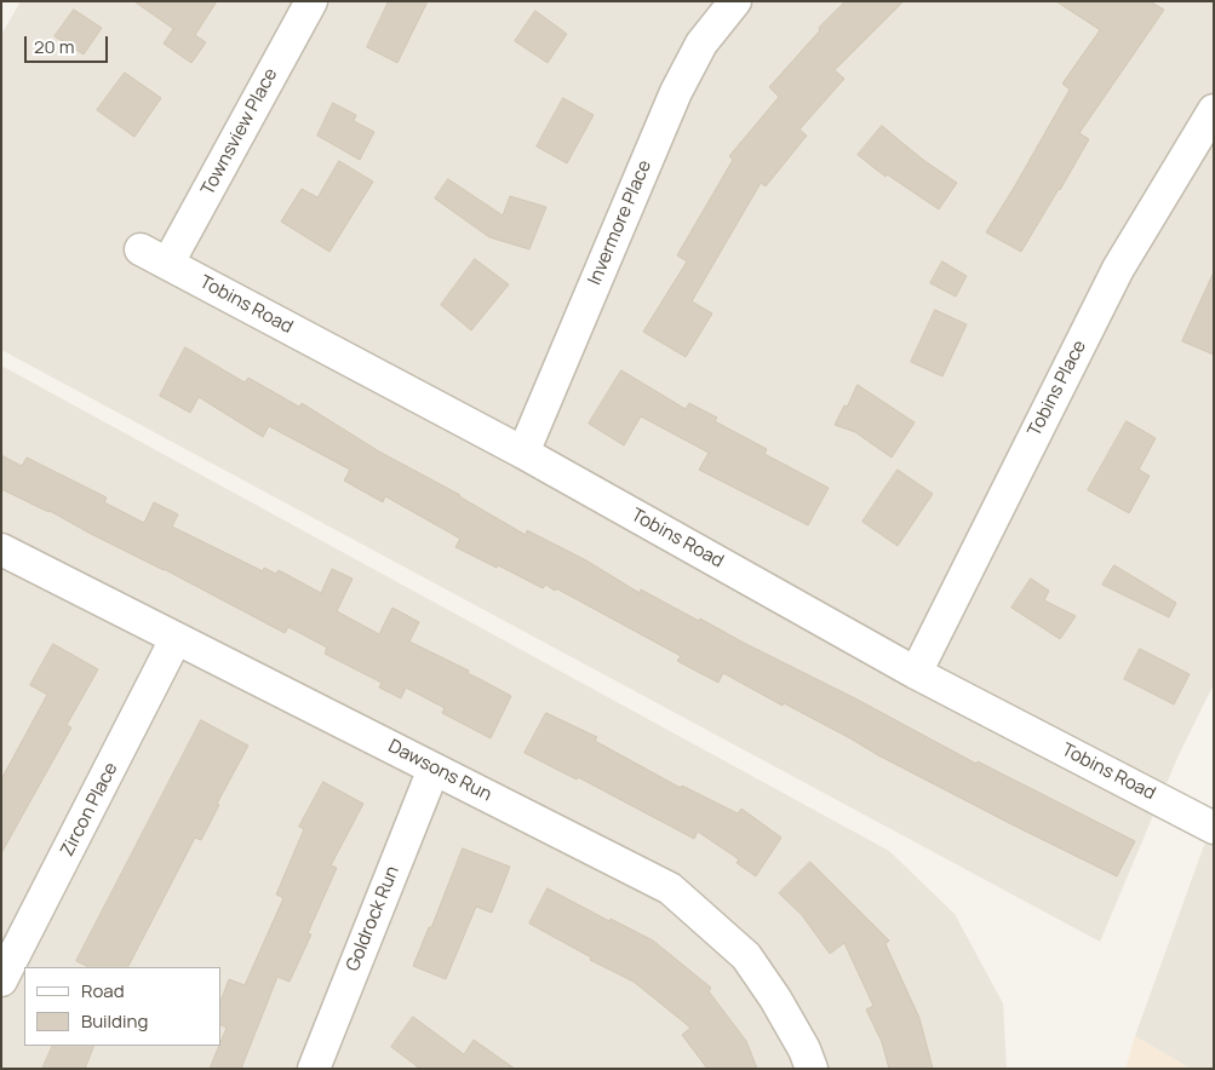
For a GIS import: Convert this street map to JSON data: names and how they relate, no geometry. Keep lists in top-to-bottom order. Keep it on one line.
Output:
{"streets":{"street":["Townsview Place","Invermore Place","Tobins Road","Tobins Place","Dawsons Run","Zircon Place","Goldrock Run"]},"crossings":[["Townsview Place","Tobins Road"],["Invermore Place","Tobins Road"],["Tobins Road","Tobins Place"],["Dawsons Run","Zircon Place"],["Dawsons Run","Goldrock Run"]],"legend":["Road","Building"],"scale_bar":"20 m"}
